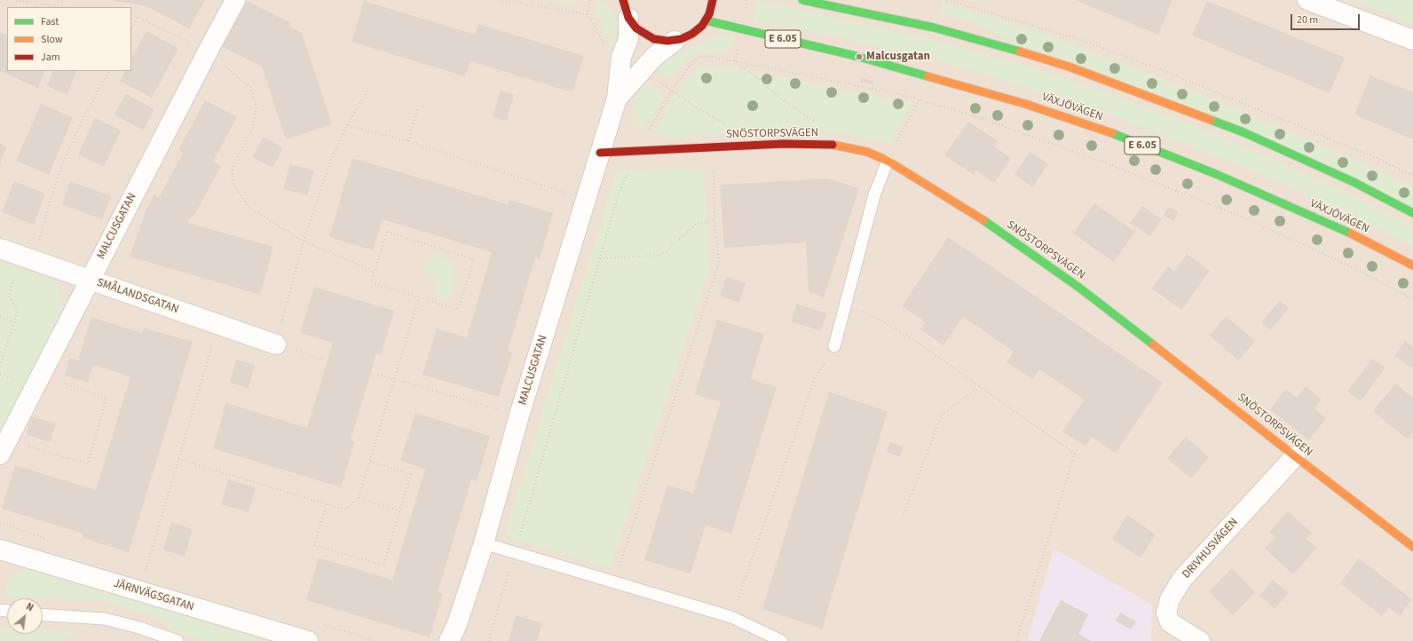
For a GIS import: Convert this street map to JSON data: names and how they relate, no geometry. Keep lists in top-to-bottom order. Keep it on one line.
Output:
{"streets":{"main road":["E 6.05","VÄXJÖVÄGEN","SNÖSTORPSVÄGEN"],"street":["MALCUSGATAN","SMÅLANDSGATAN","DRIVHUSVÄGEN","JÄRNVÄGSGATAN"]},"crossings":[["SNÖSTORPSVÄGEN","MALCUSGATAN"],["SNÖSTORPSVÄGEN","DRIVHUSVÄGEN"],["MALCUSGATAN","SMÅLANDSGATAN"]],"places":["Malcusgatan"],"legend":["Fast","Slow","Jam"],"scale_bar":"20 m","north":"top right"}
